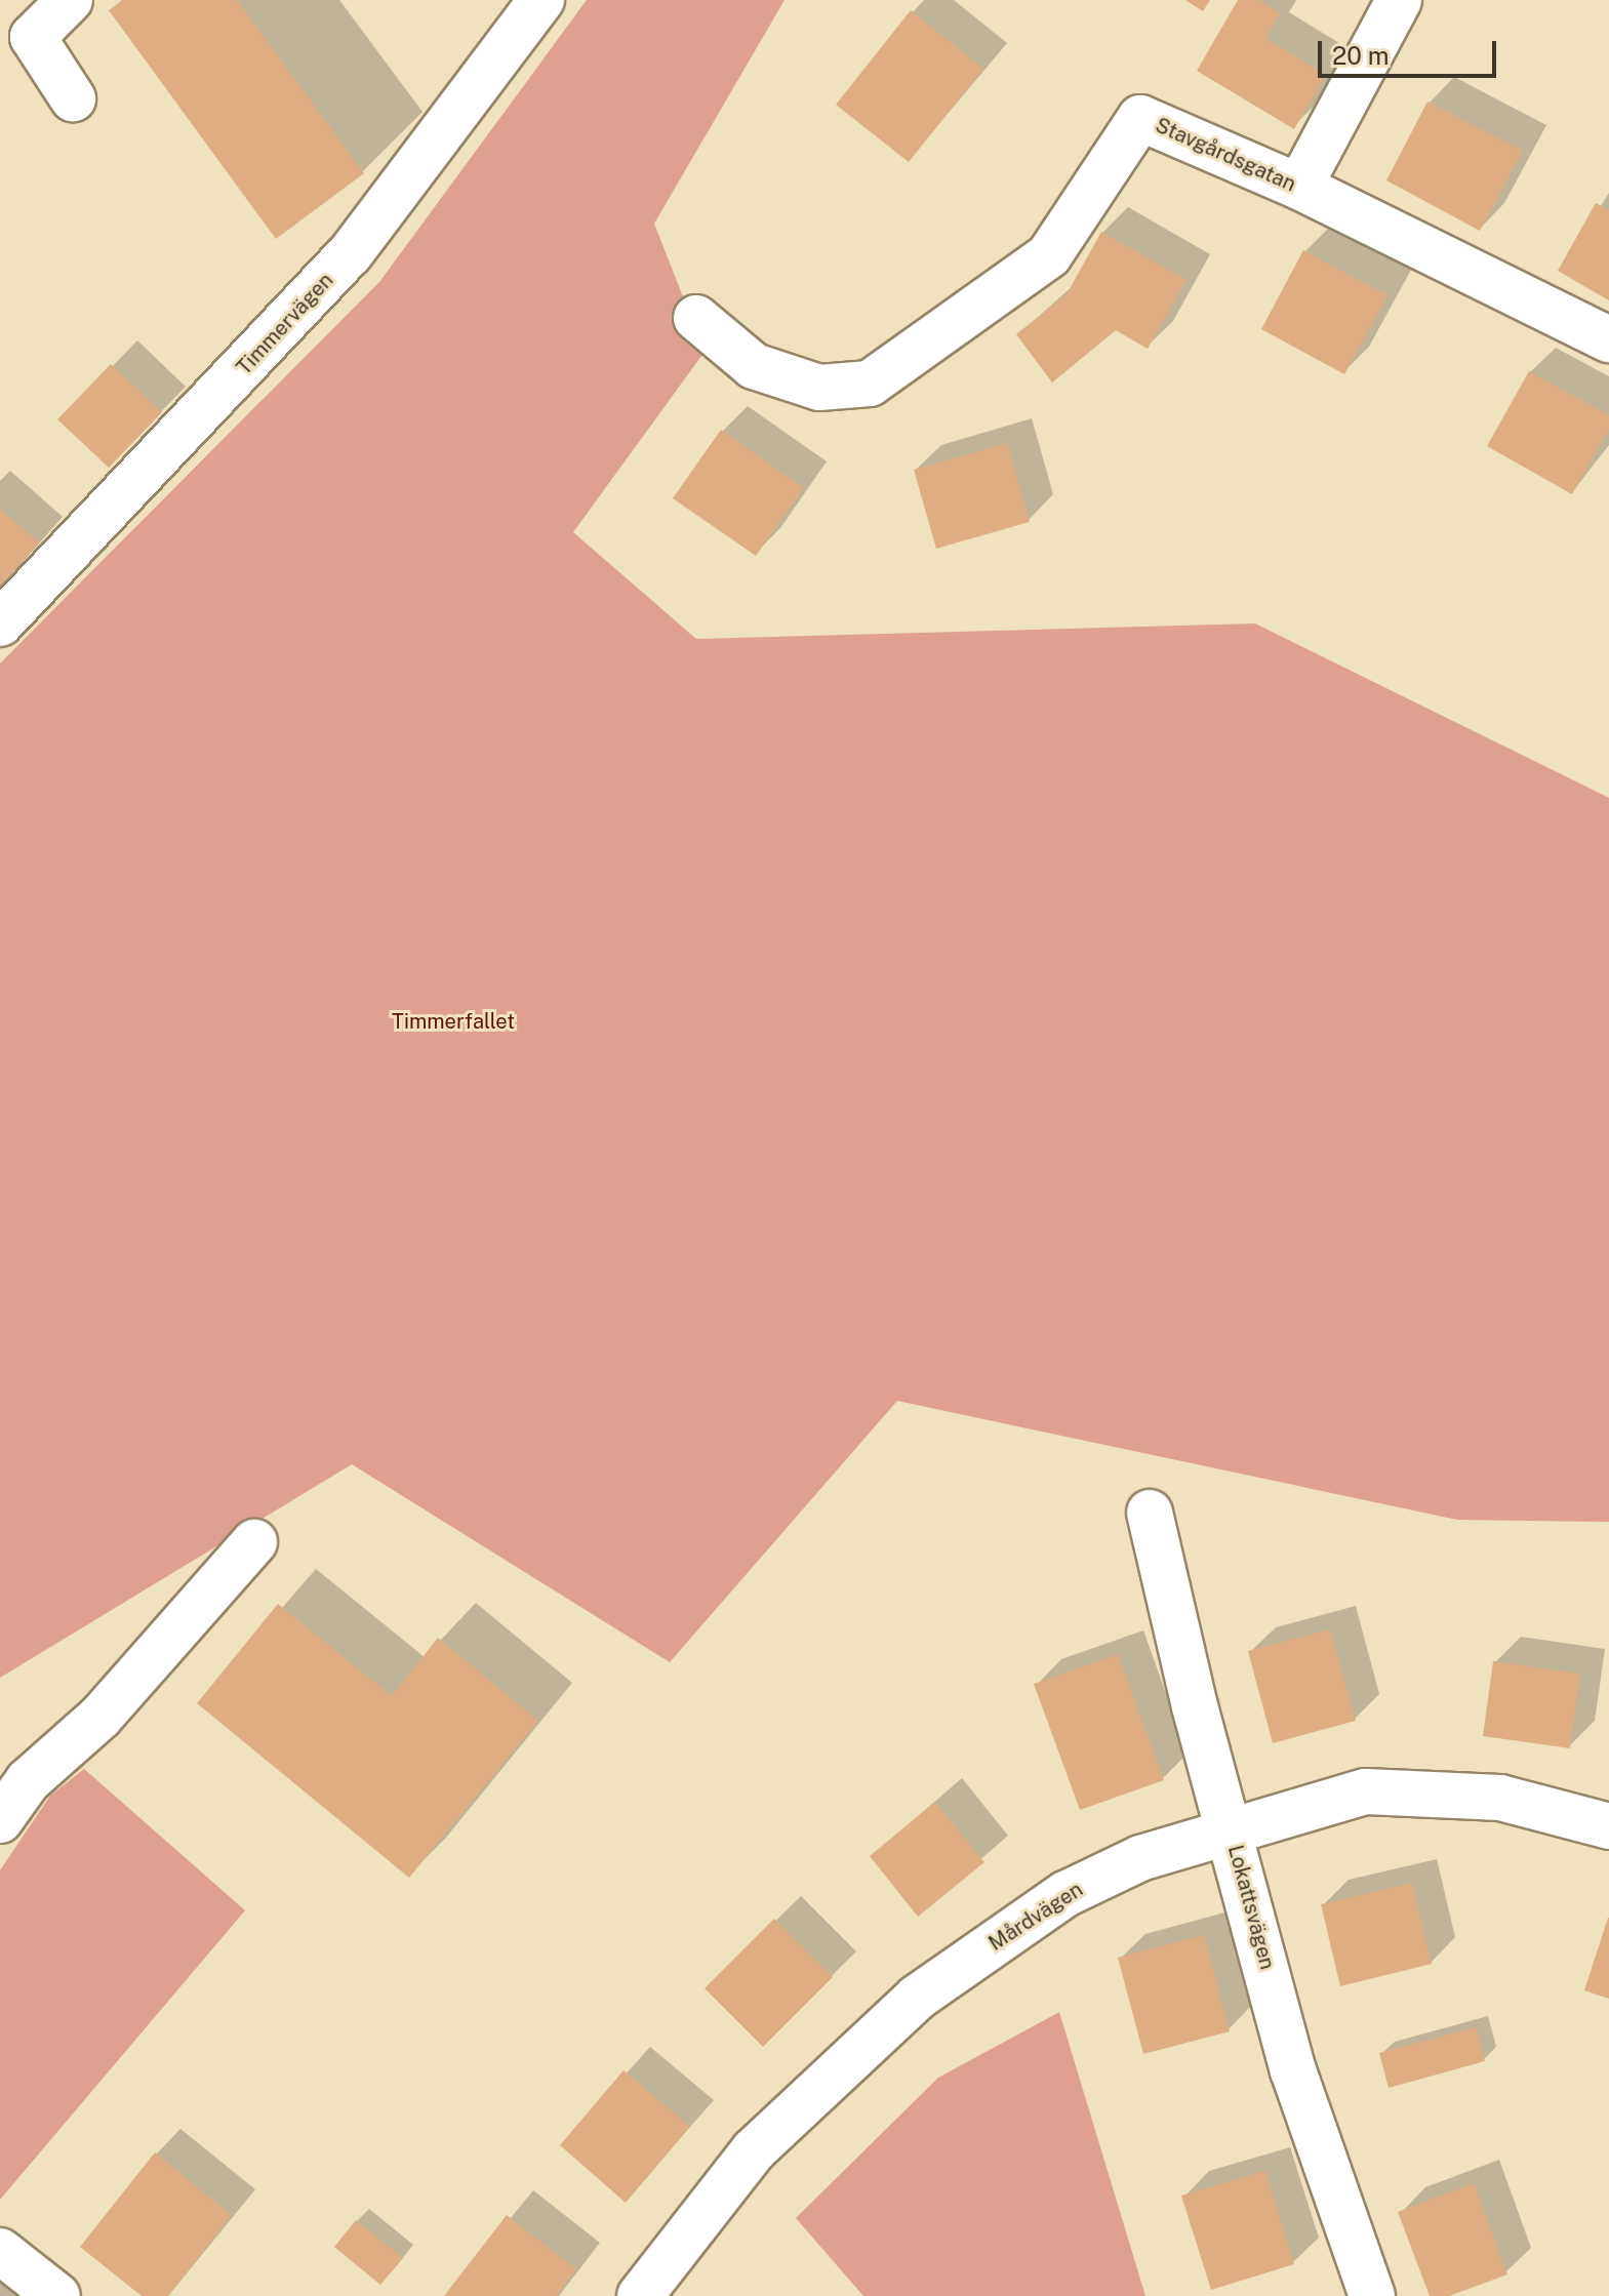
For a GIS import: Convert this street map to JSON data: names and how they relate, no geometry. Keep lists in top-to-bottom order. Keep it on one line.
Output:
{"streets":{"street":["Stavgårdsgatan","Timmervägen","Lokattsvägen","Mårdvägen"]},"crossings":[["Lokattsvägen","Mårdvägen"]],"parks":["Timmerfallet"],"scale_bar":"20 m"}
